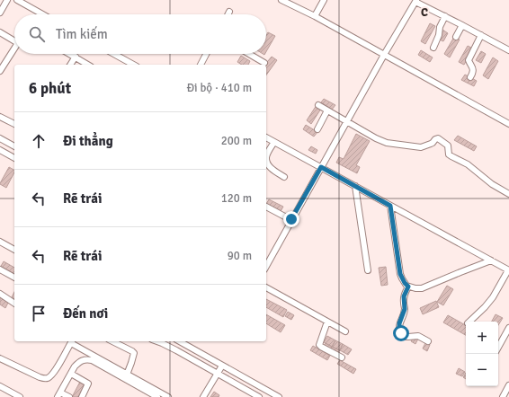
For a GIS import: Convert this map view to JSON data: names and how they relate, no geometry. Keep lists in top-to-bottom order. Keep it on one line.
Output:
{"page":{"search":"Tìm kiếm","heading":["6 phút","Đi bộ · 410 m"],"list":[["Đi thẳng","200 m"],["Rẽ trái","120 m"],["Rẽ trái","90 m"],"Đến nơi"],"map_buttons":["+","−"]},"grid":{"columns":["C"]}}
